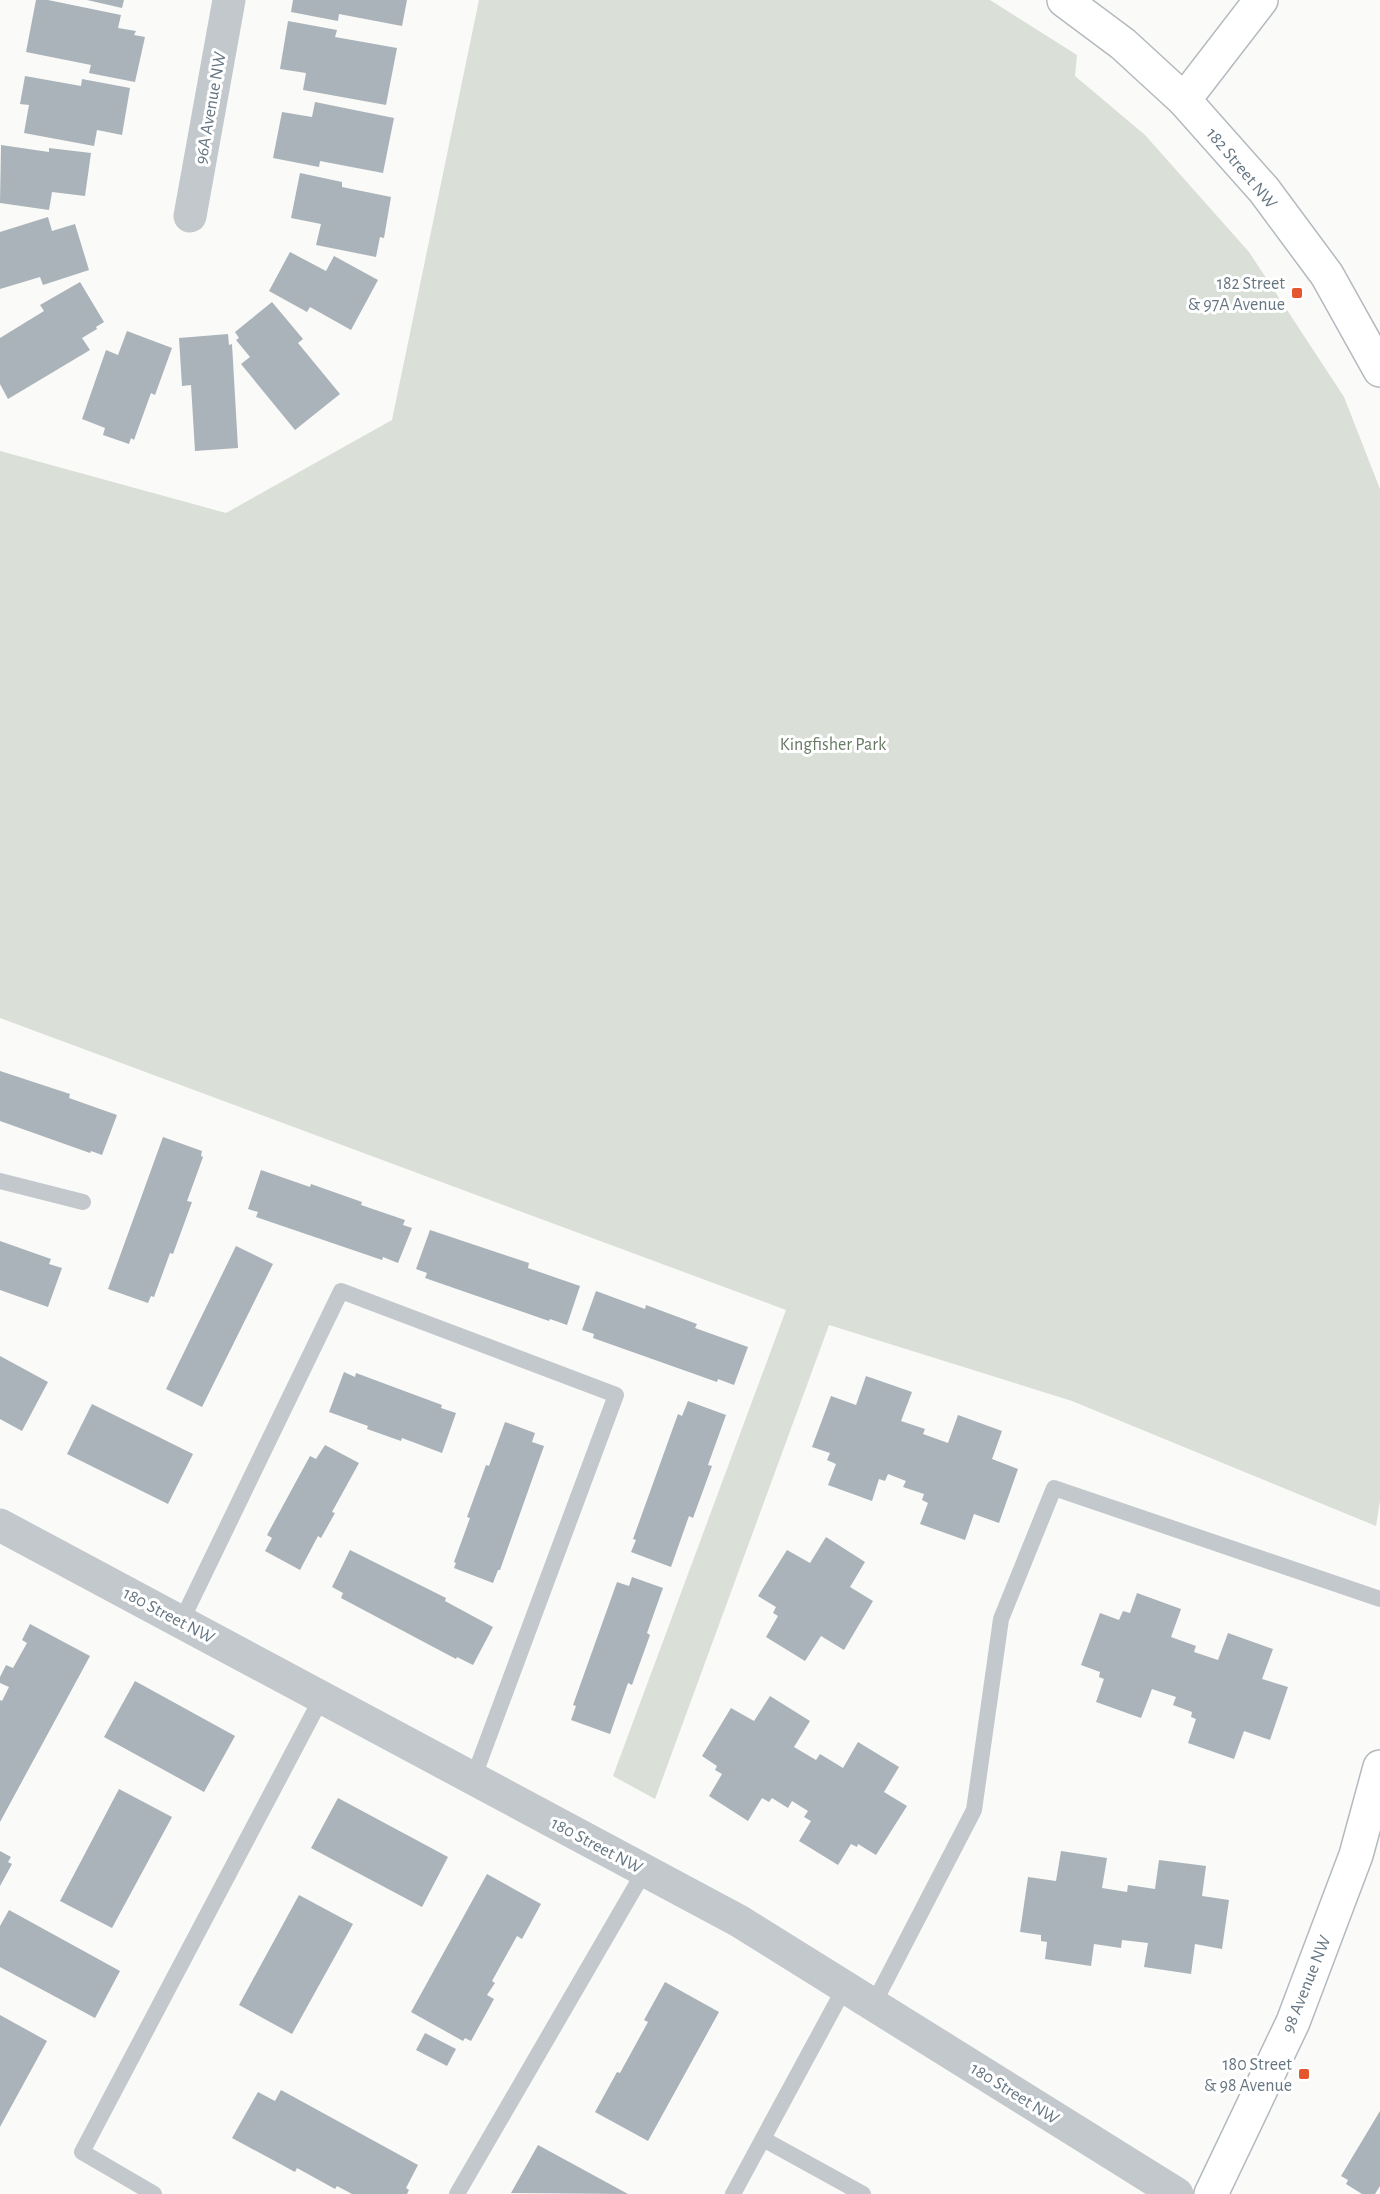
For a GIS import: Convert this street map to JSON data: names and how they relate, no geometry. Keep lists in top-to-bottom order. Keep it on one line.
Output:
{"streets":{"street":["96A Avenue NW","182 Street NW","180 Street NW","98 Avenue NW"]},"parks":["Kingfisher Park"],"places":{"transit":["182 Street & 97A Avenue","180 Street & 98 Avenue"]}}
